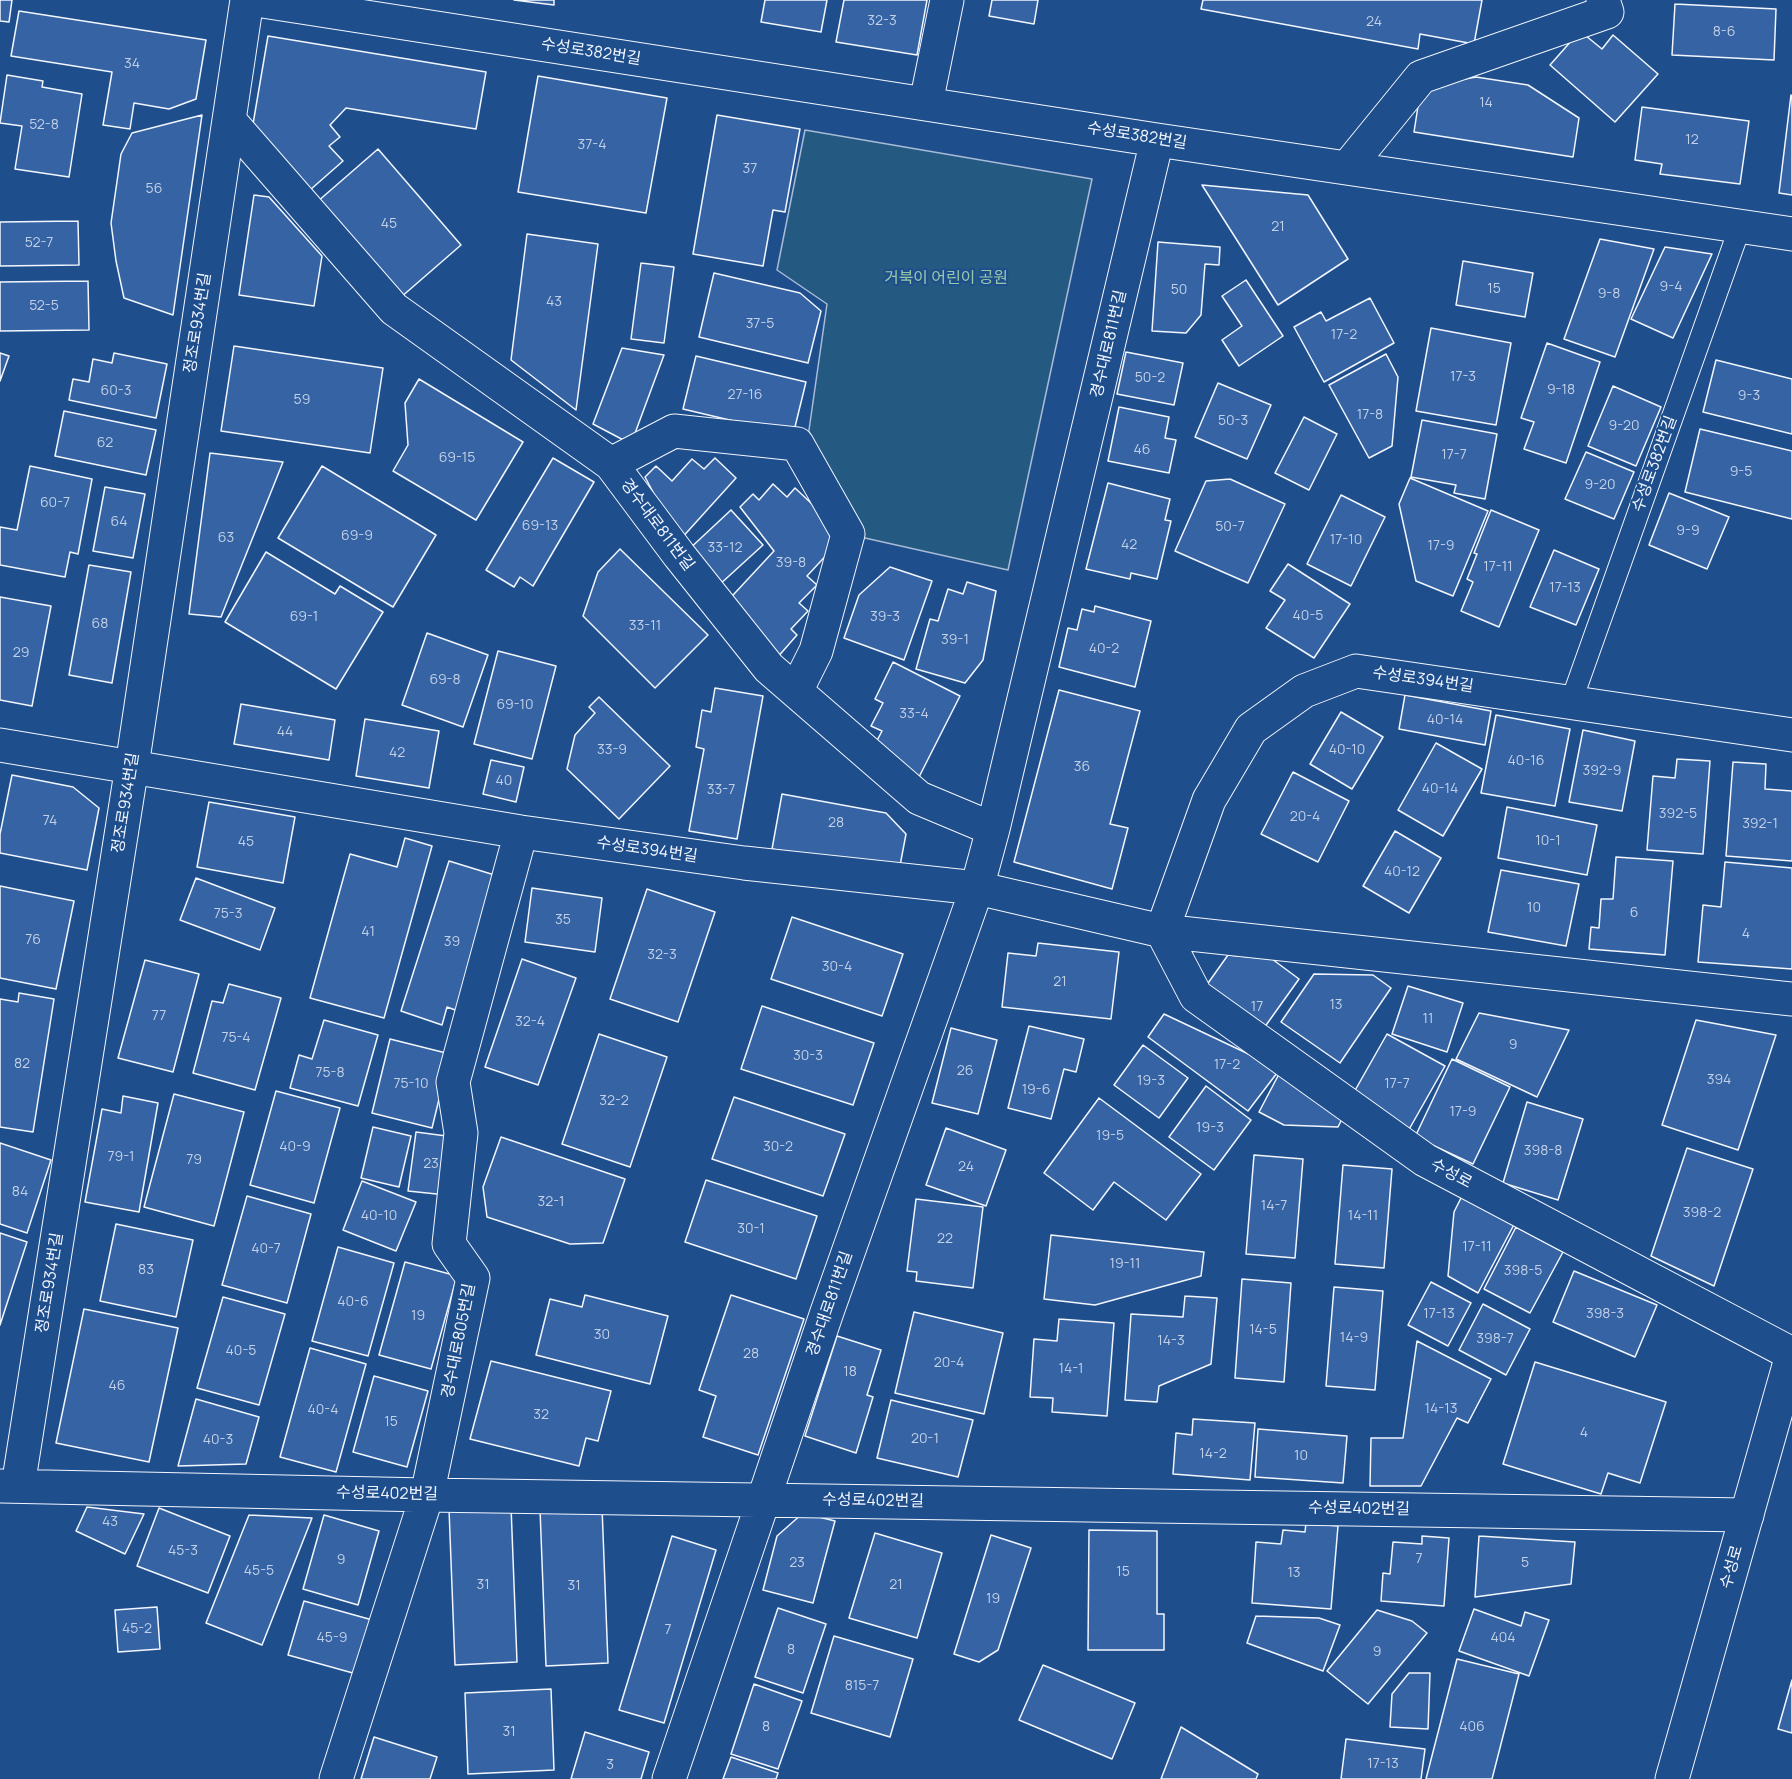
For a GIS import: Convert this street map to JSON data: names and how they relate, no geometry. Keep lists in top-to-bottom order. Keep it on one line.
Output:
{"streets":{"street":["수성로382번길","정조로934번길","경수대로811번길","수성로394번길","수성로","경수대로805번길","수성로402번길"]},"crossings":[["수성로382번길","경수대로811번길"],["수성로382번길","수성로394번길"],["정조로934번길","수성로394번길"],["정조로934번길","수성로402번길"],["경수대로811번길","수성로394번길"],["경수대로811번길","수성로402번길"],["수성로394번길","수성로"],["수성로394번길","경수대로805번길"],["수성로","수성로402번길"],["경수대로805번길","수성로402번길"]],"parks":["거북이 어린이 공원"],"house_numbers":["32-3","24","8-6","34","14","52-8","12","37-4","37","56","45","21","52-7","9-4","15","50","9-8","43","52-5","37-5","17-2","17-3","50-2","9-18","60-3","27-16","9-3","59","17-8","50-3","9-20","62","46","17-7","69-15","9-5","9-20","60-7","64","69-13","50-7","9-9","69-9","63","17-10","42","17-9","33-12","39-8","17-11","17-13","40-5","69-1","39-3","68","33-11","39-1","40-2","29","69-8","69-10","33-4","40-14","44","33-9","40-10","42","40-16","36","392-9","40","40-14","33-7","392-5","20-4","74","28","392-1","10-1","45","40-12","10","6","75-3","35","41","4","76","39","32-3","30-4","21","13","17","77","11","32-4","75-4","9","30-3","82","17-2","26","75-8","394","19-3","75-10","17-7","19-6","32-2","17-9","19-3","19-5","40-9","30-2","398-8","79-1","79","23","24","84","32-1","14-7","398-2","40-10","14-11","30-1","22","17-11","40-7","19-11","83","398-5","40-6","17-13","398-3","19","14-5","30","14-9","398-7","14-3","40-5","28","20-4","14-1","18","46","14-13","40-4","32","15","4","20-1","40-3","14-2","10","43","45-3","7","9","23","5","45-5","15","13","31","21","31","19","45-2","7","45-9","404","8","9","815-7","8","406","31","17-13","3"]}
